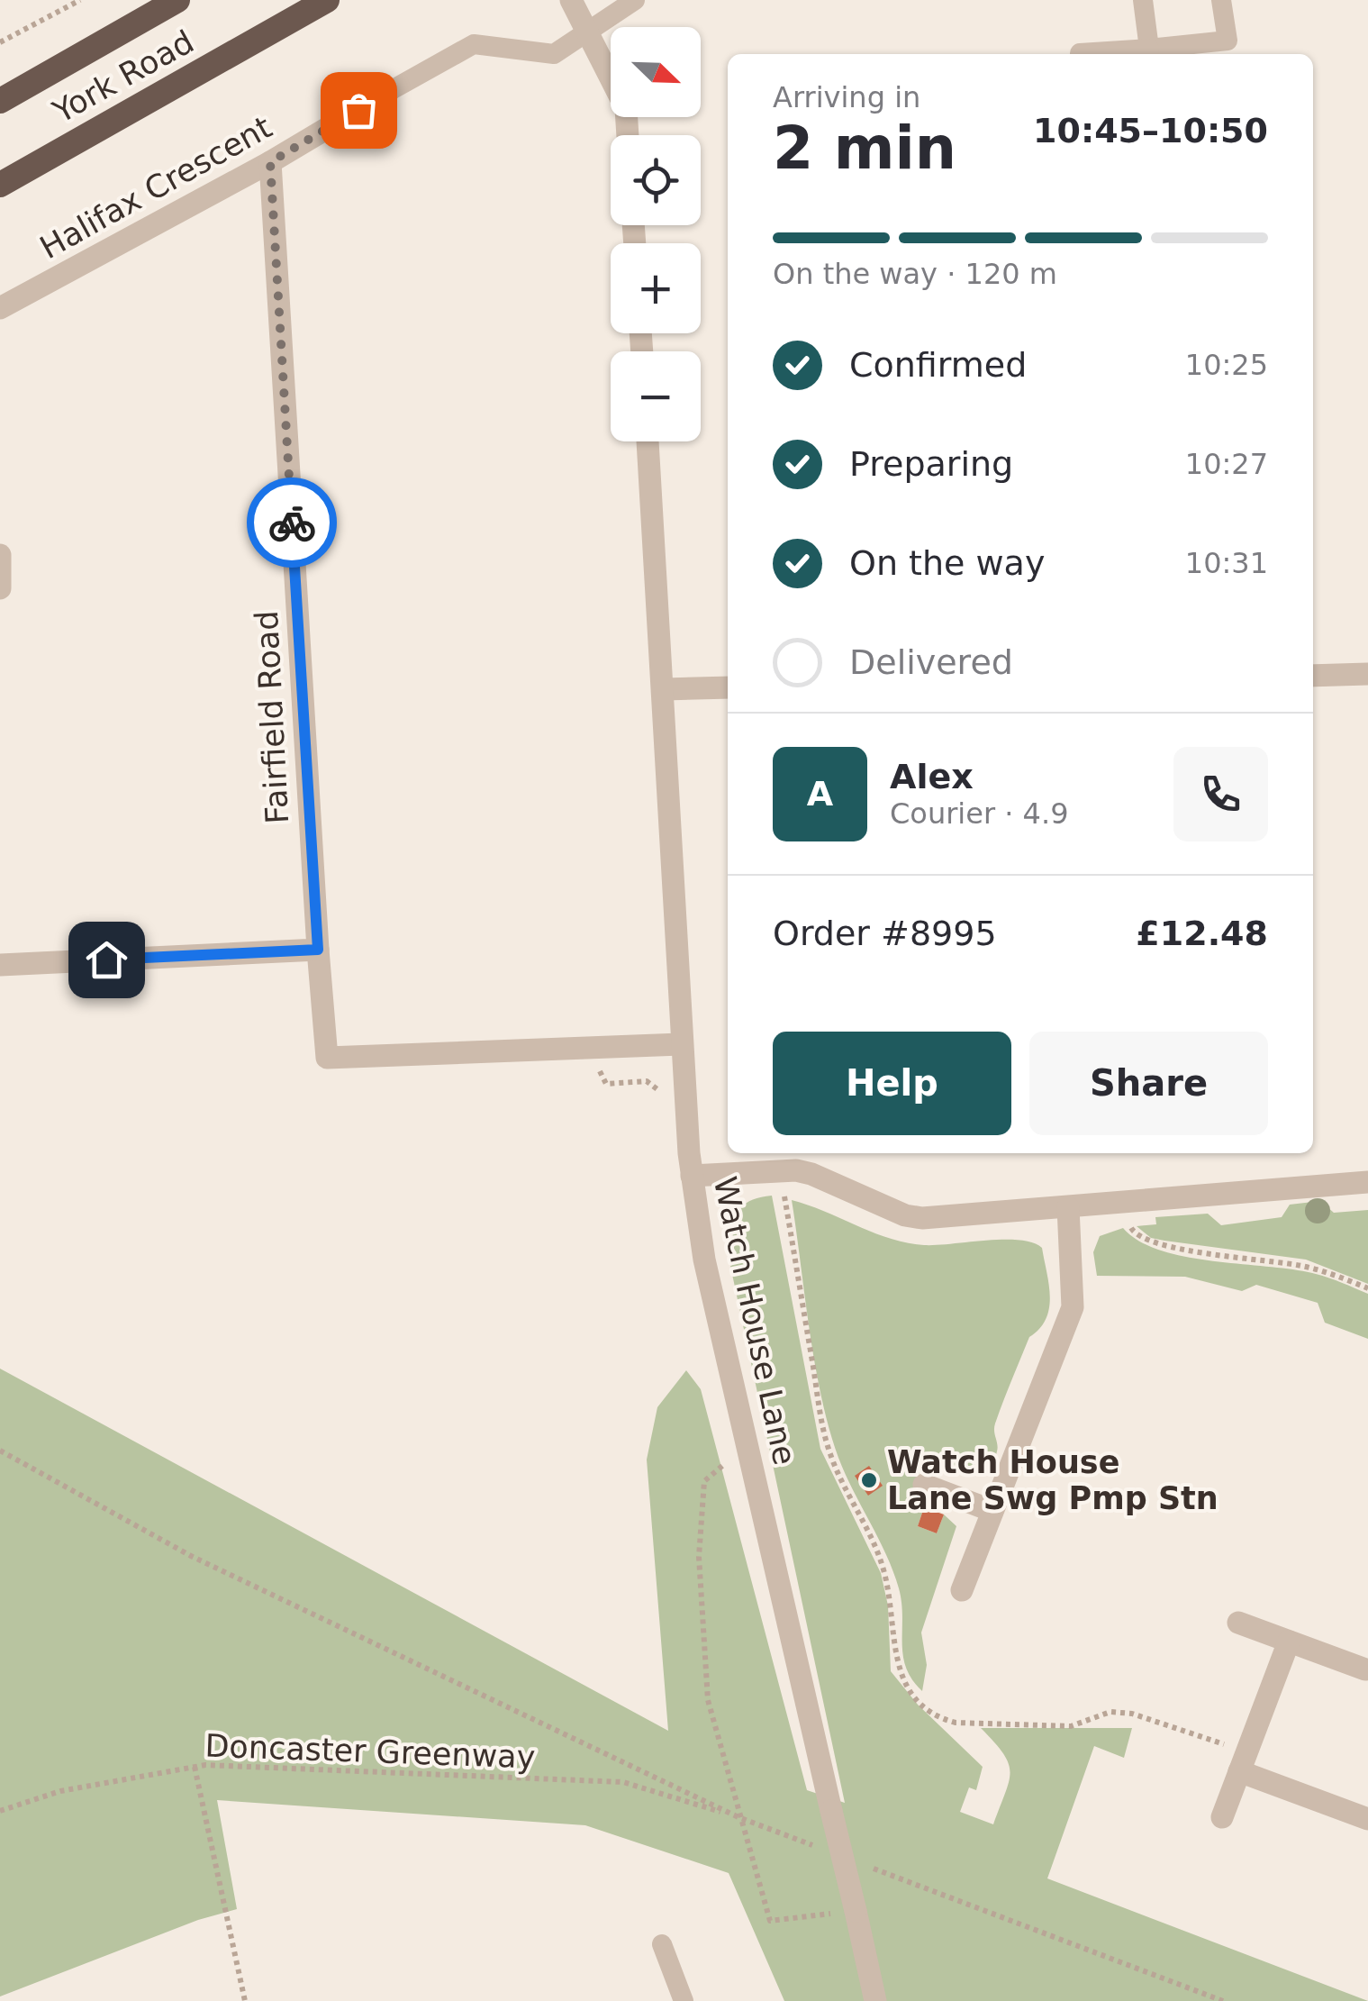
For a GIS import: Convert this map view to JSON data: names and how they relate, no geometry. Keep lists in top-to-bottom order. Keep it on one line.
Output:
{"streets":{"highway":["York Road"],"street":["Halifax Crescent","Fairfield Road","Watch House Lane"],"path":["Doncaster Greenway"]},"crossings":[["Halifax Crescent","Fairfield Road"],["Fairfield Road","Watch House Lane"]],"places":["Watch House Lane Swg Pmp Stn"],"north":"bottom right","page":{"map_buttons":["+","−"],"heading":["2 min","Arriving in","10:45–10:50"],"panel":["Alex","Courier · 4.9","Order #8995","£12.48"],"bar":"On the way · 120 m","list":[["Confirmed","10:25"],["Preparing","10:27"],["On the way","10:31"],"Delivered"],"round":"A","buttons":["Help","Share"]}}
